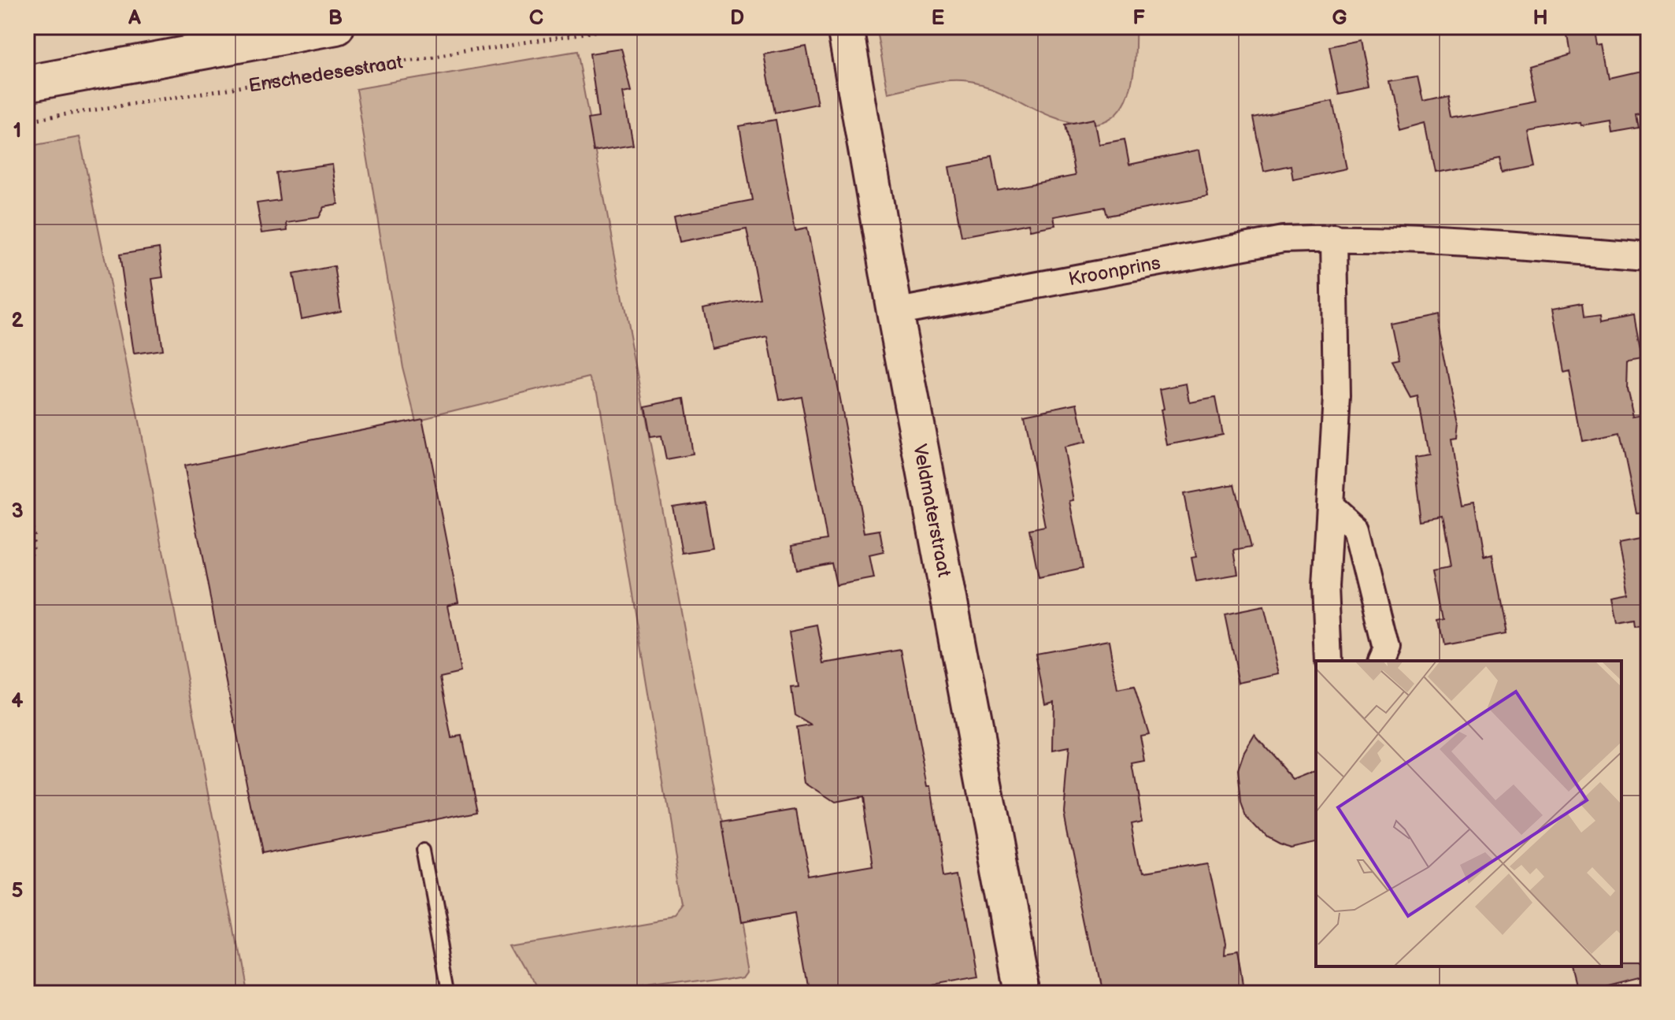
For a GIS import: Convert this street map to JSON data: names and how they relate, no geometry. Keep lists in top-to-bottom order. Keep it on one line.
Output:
{"streets":{"street":["Kroonprins","Veldmaterstraat"],"path":["Enschedesestraat"]},"crossings":[["Kroonprins","Veldmaterstraat"]],"grid":{"columns":["A","B","C","D","E","F","G","H"],"rows":["1","2","3","4","5"]}}
